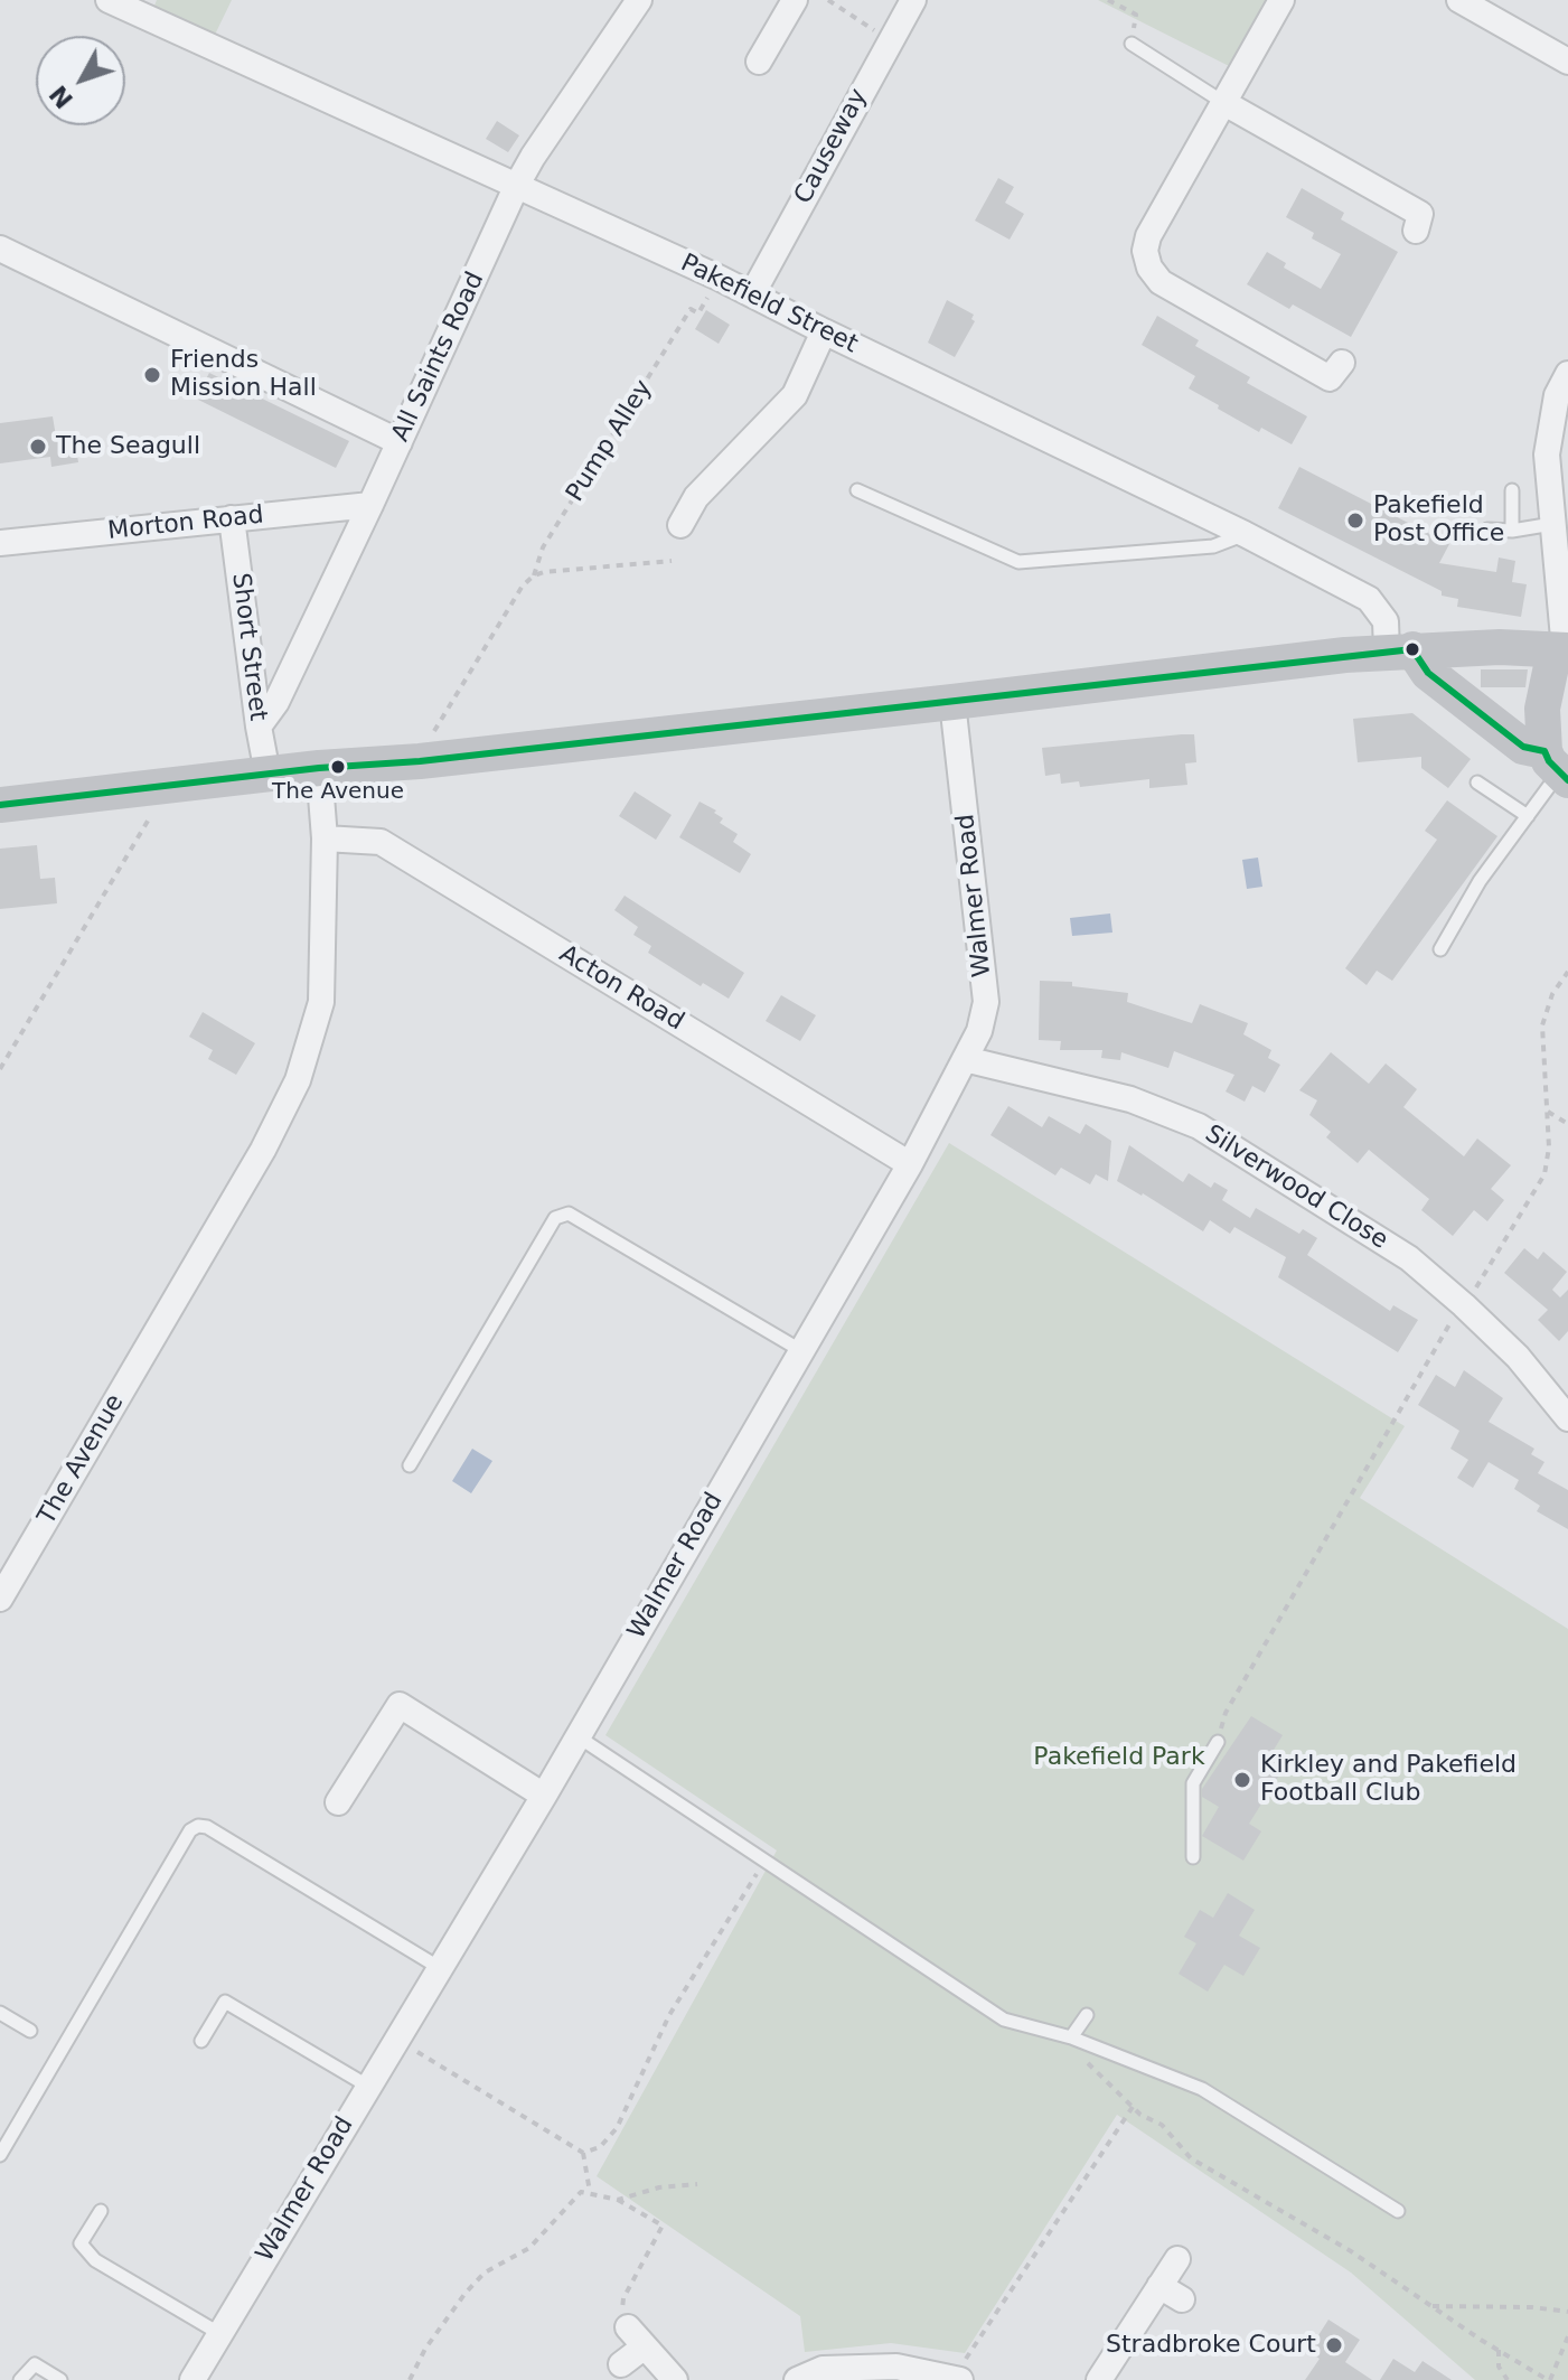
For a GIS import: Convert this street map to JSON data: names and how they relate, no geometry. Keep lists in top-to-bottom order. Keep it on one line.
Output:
{"streets":{"street":["Causeway","Pakefield Street","All Saints Road","Morton Road","Short Street","Walmer Road","Acton Road","Silverwood Close","The Avenue"],"path":["Pump Alley"]},"crossings":[["Causeway","Pakefield Street"],["Pakefield Street","All Saints Road"],["All Saints Road","Morton Road"],["All Saints Road","Short Street"],["Morton Road","Short Street"],["Walmer Road","Acton Road"],["Walmer Road","Silverwood Close"],["Acton Road","The Avenue"]],"parks":["Pakefield Park"],"places":["Friends Mission Hall","The Seagull","Pakefield Post Office","The Avenue","Kirkley and Pakefield Football Club","Stradbroke Court"],"north":"bottom left"}
